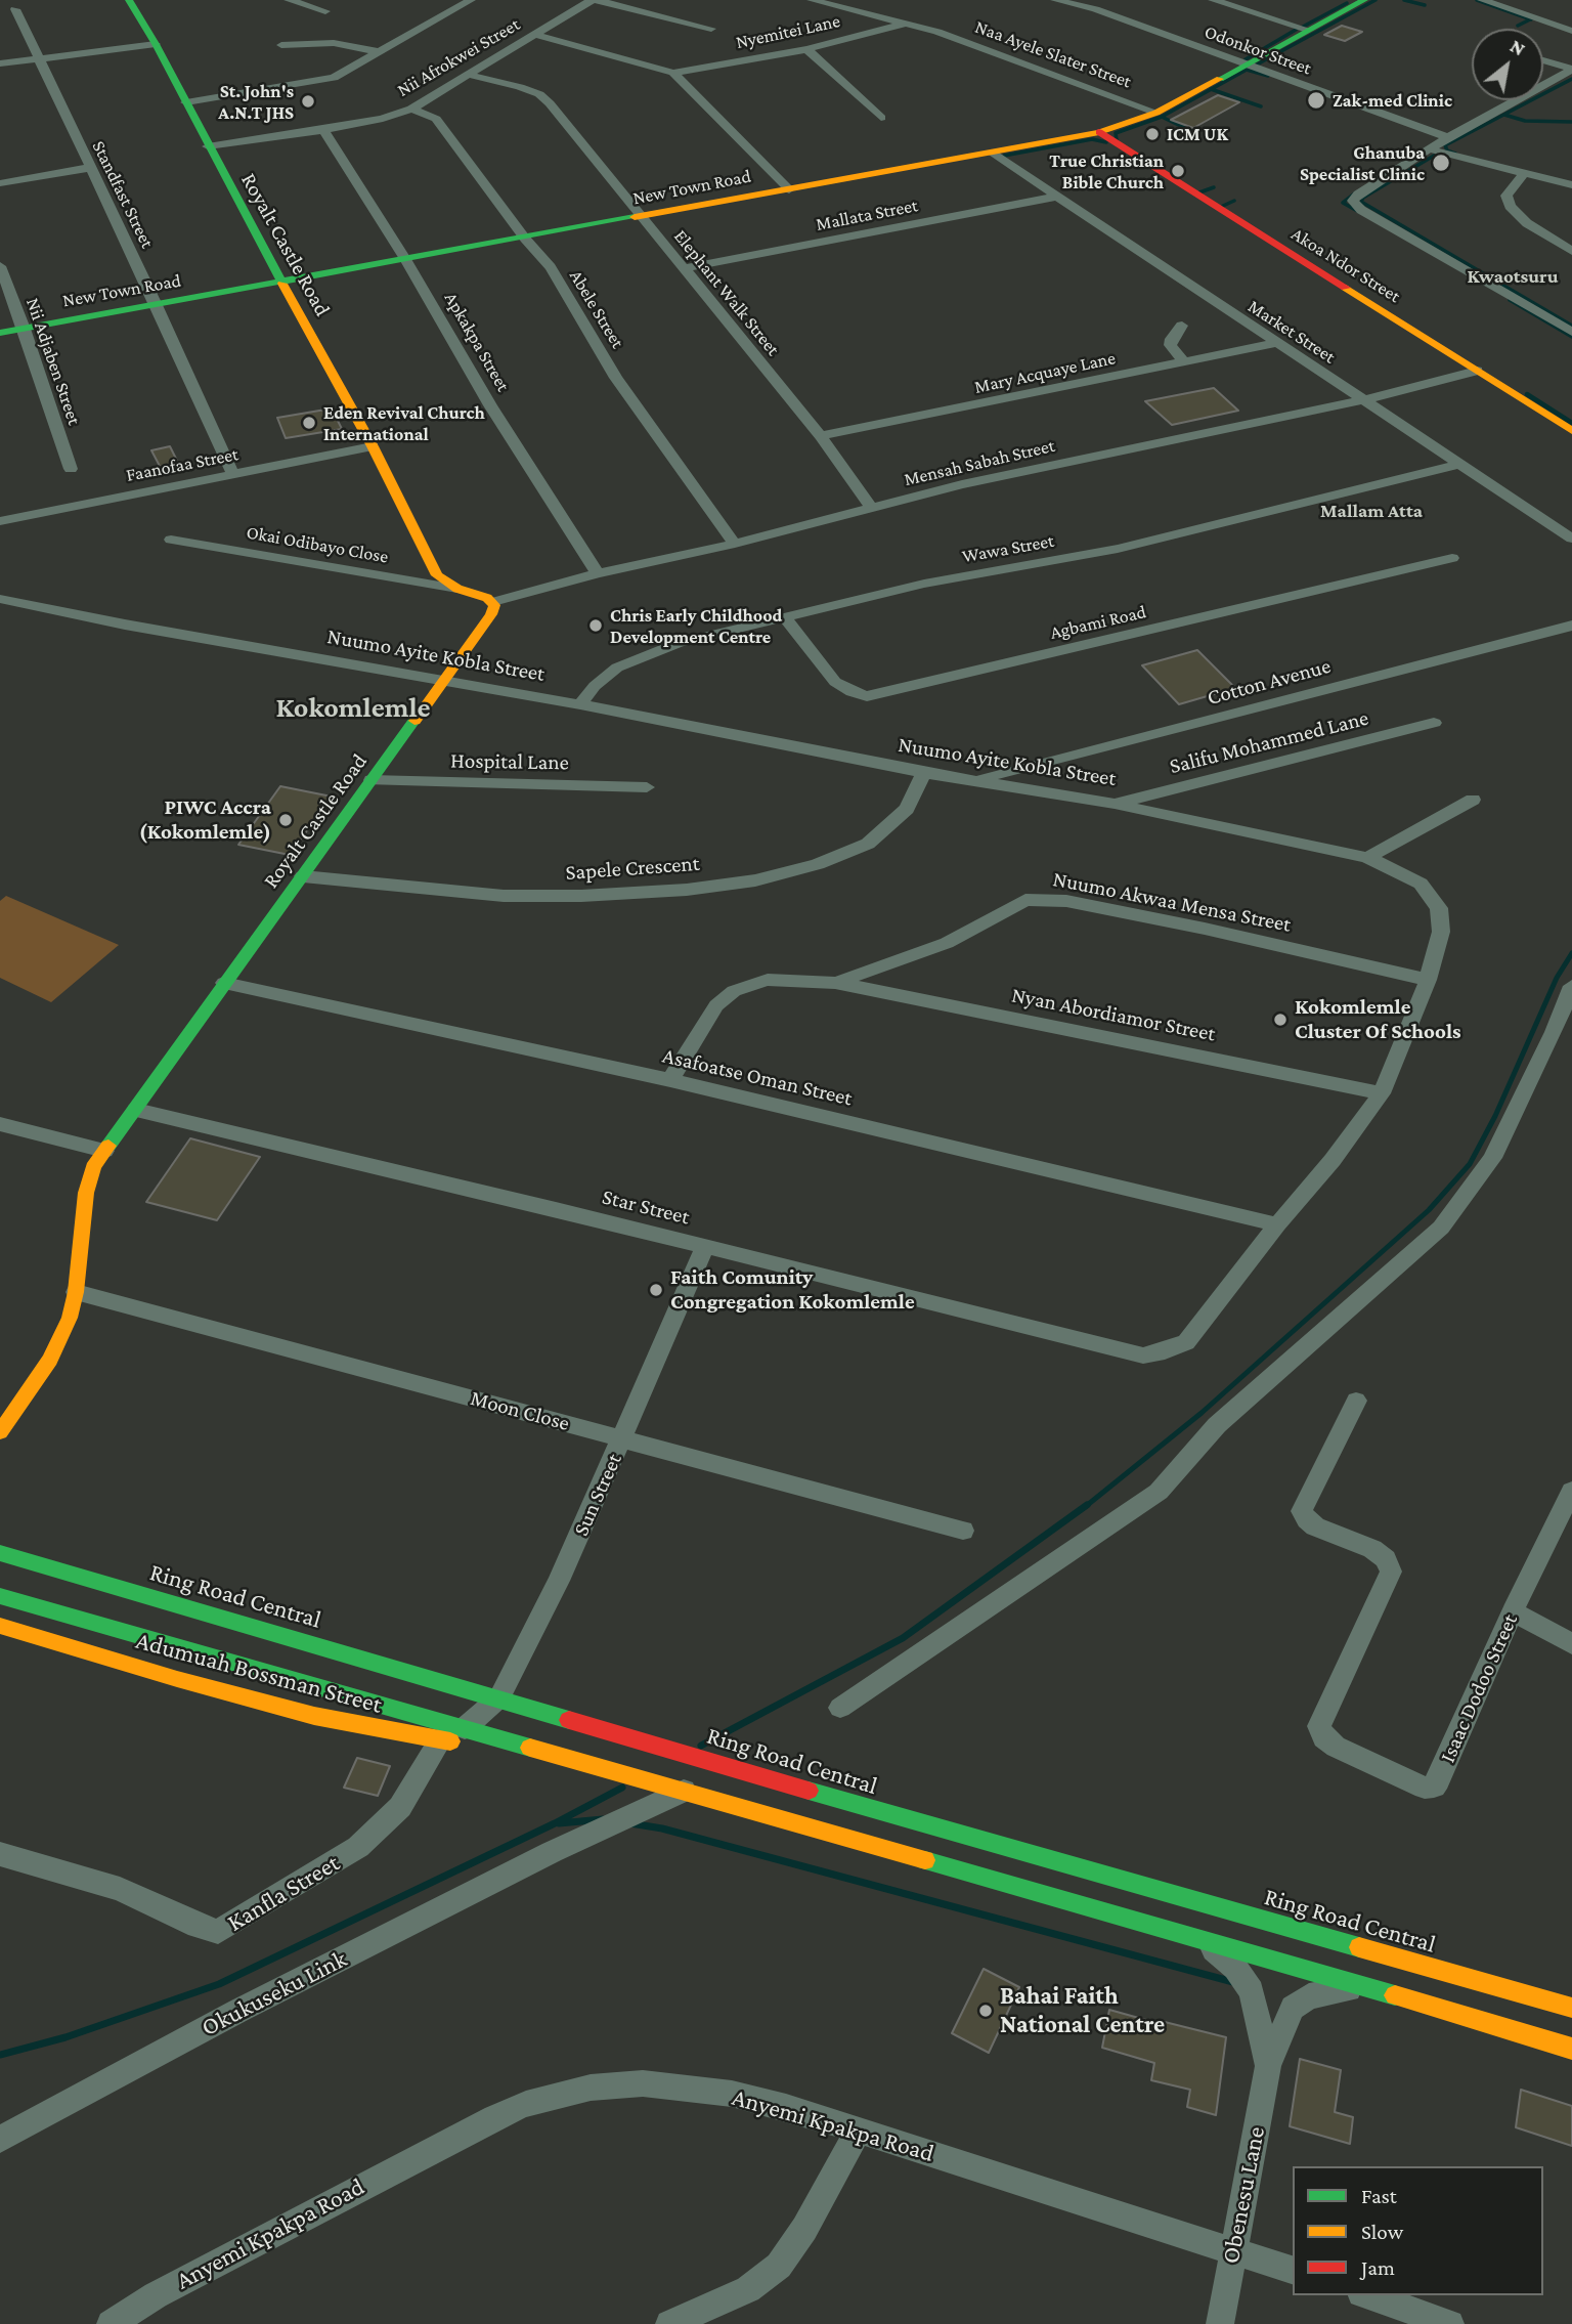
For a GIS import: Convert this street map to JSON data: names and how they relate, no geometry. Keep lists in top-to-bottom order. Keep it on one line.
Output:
{"streets":{"street":["Nyemitei Lane","Odonkor Street","Naa Ayele Slater Street","Nii Afrokwei Street","New Town Road","Standfast Street","Mallata Street","Royalt Castle Road","Akoa Ndor Street","Elephant Walk Street","Abele Street","Market Street","Apkakpa Street","Nii Adjaben Street","Mary Acquaye Lane","Mensah Sabah Street","Faanofaa Street","Okai Odibayo Close","Wawa Street","Agbami Road","Nuumo Ayite Kobla Street","Cotton Avenue","Salifu Mohammed Lane","Hospital Lane","Sapele Crescent","Nuumo Akwaa Mensa Street","Nyan Abordiamor Street","Asafoatse Oman Street","Star Street","Moon Close","Sun Street","Ring Road Central","Adumuah Bossman Street","Isaac Dodoo Street","Kanfla Street","Okukuseku Link","Anyemi Kpakpa Road","Obenesu Lane"]},"crossings":[["Nyemitei Lane","Naa Ayele Slater Street"],["Odonkor Street","New Town Road"],["Naa Ayele Slater Street","New Town Road"],["Nii Afrokwei Street","Royalt Castle Road"],["Nii Afrokwei Street","Elephant Walk Street"],["Nii Afrokwei Street","Abele Street"],["Nii Afrokwei Street","Apkakpa Street"],["New Town Road","Standfast Street"],["New Town Road","Royalt Castle Road"],["New Town Road","Akoa Ndor Street"],["New Town Road","Elephant Walk Street"],["New Town Road","Abele Street"],["New Town Road","Market Street"],["New Town Road","Apkakpa Street"],["New Town Road","Nii Adjaben Street"],["Standfast Street","Faanofaa Street"],["Mallata Street","Elephant Walk Street"],["Mallata Street","Market Street"],["Royalt Castle Road","Mensah Sabah Street"],["Royalt Castle Road","Faanofaa Street"],["Royalt Castle Road","Okai Odibayo Close"],["Royalt Castle Road","Nuumo Ayite Kobla Street"],["Royalt Castle Road","Hospital Lane"],["Royalt Castle Road","Sapele Crescent"],["Royalt Castle Road","Asafoatse Oman Street"],["Royalt Castle Road","Star Street"],["Royalt Castle Road","Moon Close"],["Akoa Ndor Street","Mensah Sabah Street"],["Elephant Walk Street","Mary Acquaye Lane"],["Elephant Walk Street","Mensah Sabah Street"],["Abele Street","Mensah Sabah Street"],["Market Street","Mary Acquaye Lane"],["Market Street","Mensah Sabah Street"],["Market Street","Wawa Street"],["Apkakpa Street","Mensah Sabah Street"],["Wawa Street","Agbami Road"],["Wawa Street","Nuumo Ayite Kobla Street"],["Nuumo Ayite Kobla Street","Cotton Avenue"],["Nuumo Ayite Kobla Street","Salifu Mohammed Lane"],["Nuumo Ayite Kobla Street","Sapele Crescent"],["Nuumo Ayite Kobla Street","Nuumo Akwaa Mensa Street"],["Nuumo Ayite Kobla Street","Nyan Abordiamor Street"],["Nuumo Ayite Kobla Street","Asafoatse Oman Street"],["Nuumo Ayite Kobla Street","Star Street"],["Nuumo Akwaa Mensa Street","Nyan Abordiamor Street"],["Star Street","Sun Street"],["Moon Close","Sun Street"],["Sun Street","Ring Road Central"],["Adumuah Bossman Street","Kanfla Street"],["Anyemi Kpakpa Road","Obenesu Lane"]],"districts":["Kwaotsuru","Mallam Atta","Kokomlemle"],"places":["Zak-med Clinic","St. John's A.N.T JHS","ICM UK","Ghanuba Specialist Clinic","True Christian Bible Church","Eden Revival Church International","Chris Early Childhood Development Centre","PIWC Accra (Kokomlemle)","Kokomlemle Cluster Of Schools","Faith Comunity Congregation Kokomlemle","Bahai Faith National Centre"],"legend":["Fast","Slow","Jam"],"north":"top right"}
